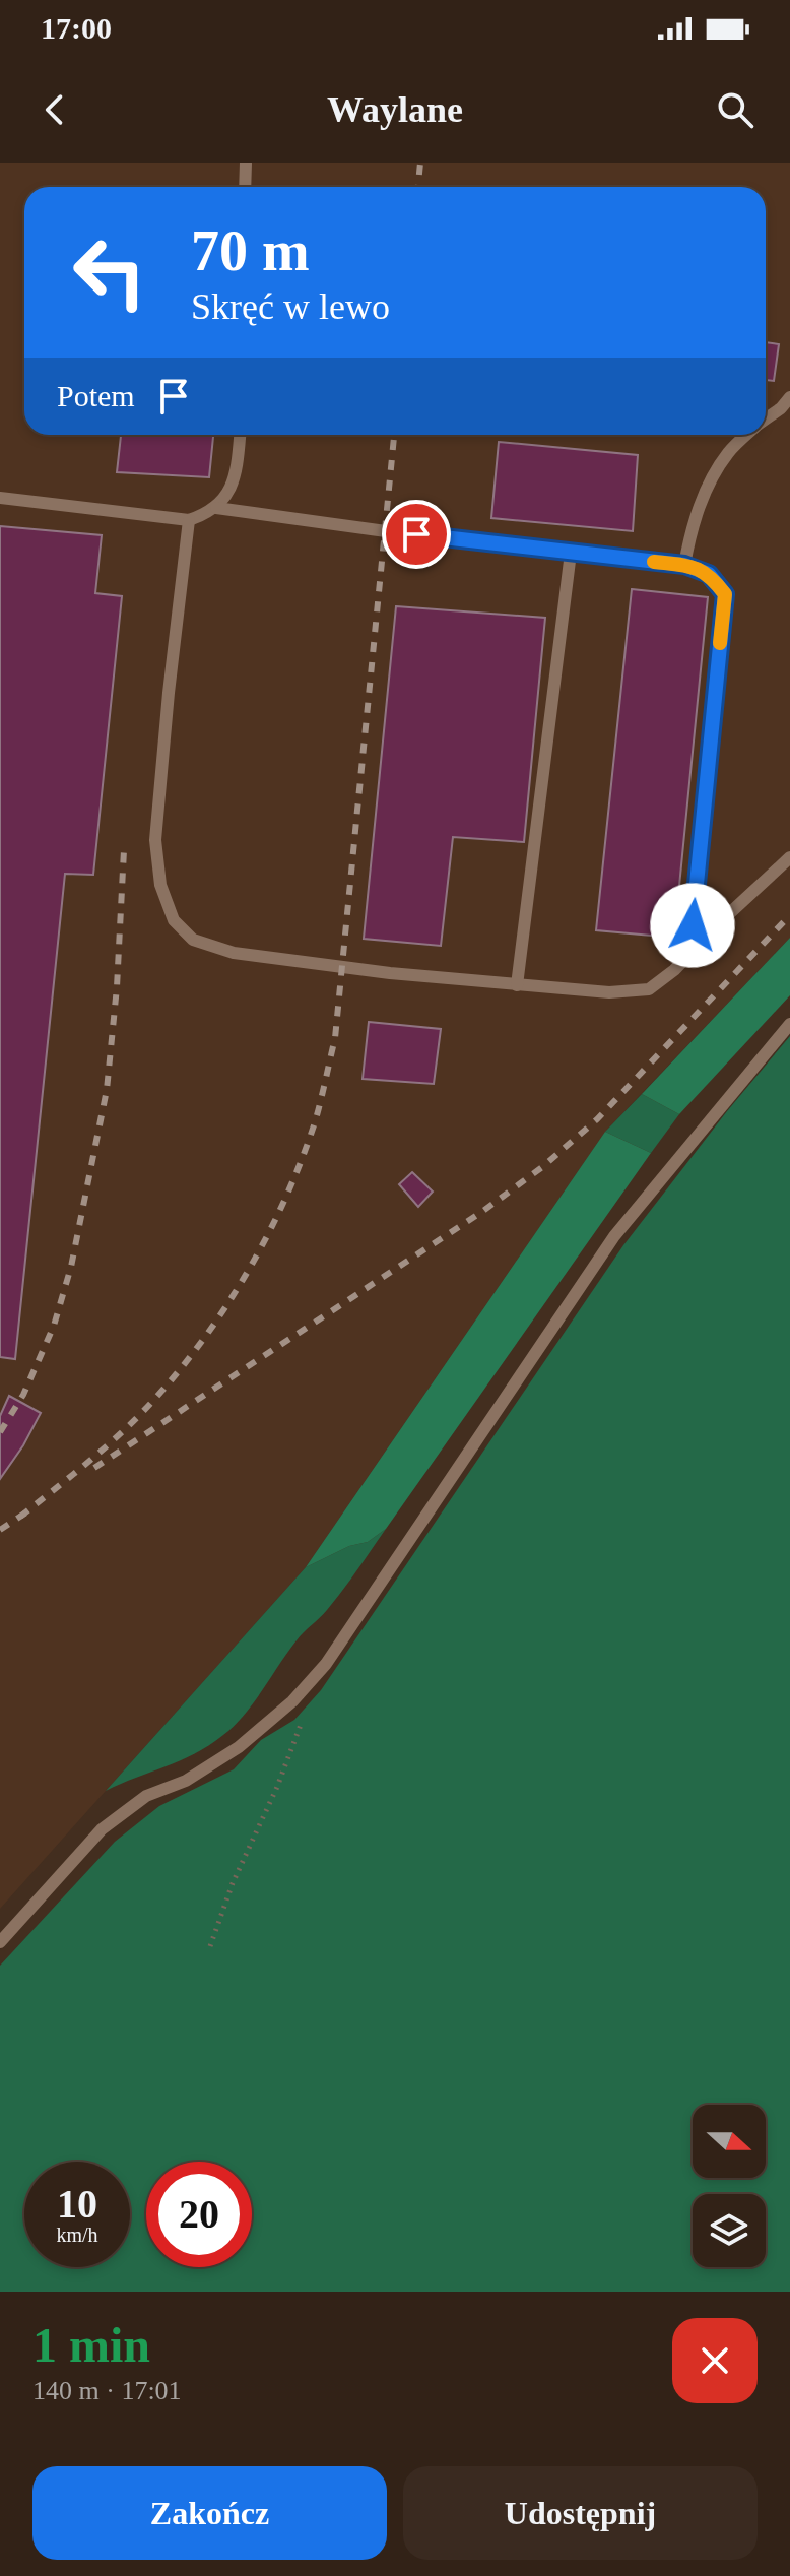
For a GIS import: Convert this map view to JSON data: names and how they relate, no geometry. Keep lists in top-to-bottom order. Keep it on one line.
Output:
{"north":"right","page":{"status":"17:00","header":"Waylane","turn":["70 m","Skręć w lewo"],"then":"Potem","speed":"10 km/h","limit":"20","heading":["1 min","140 m · 17:01"],"buttons":["Zakończ","Udostępnij"]}}
